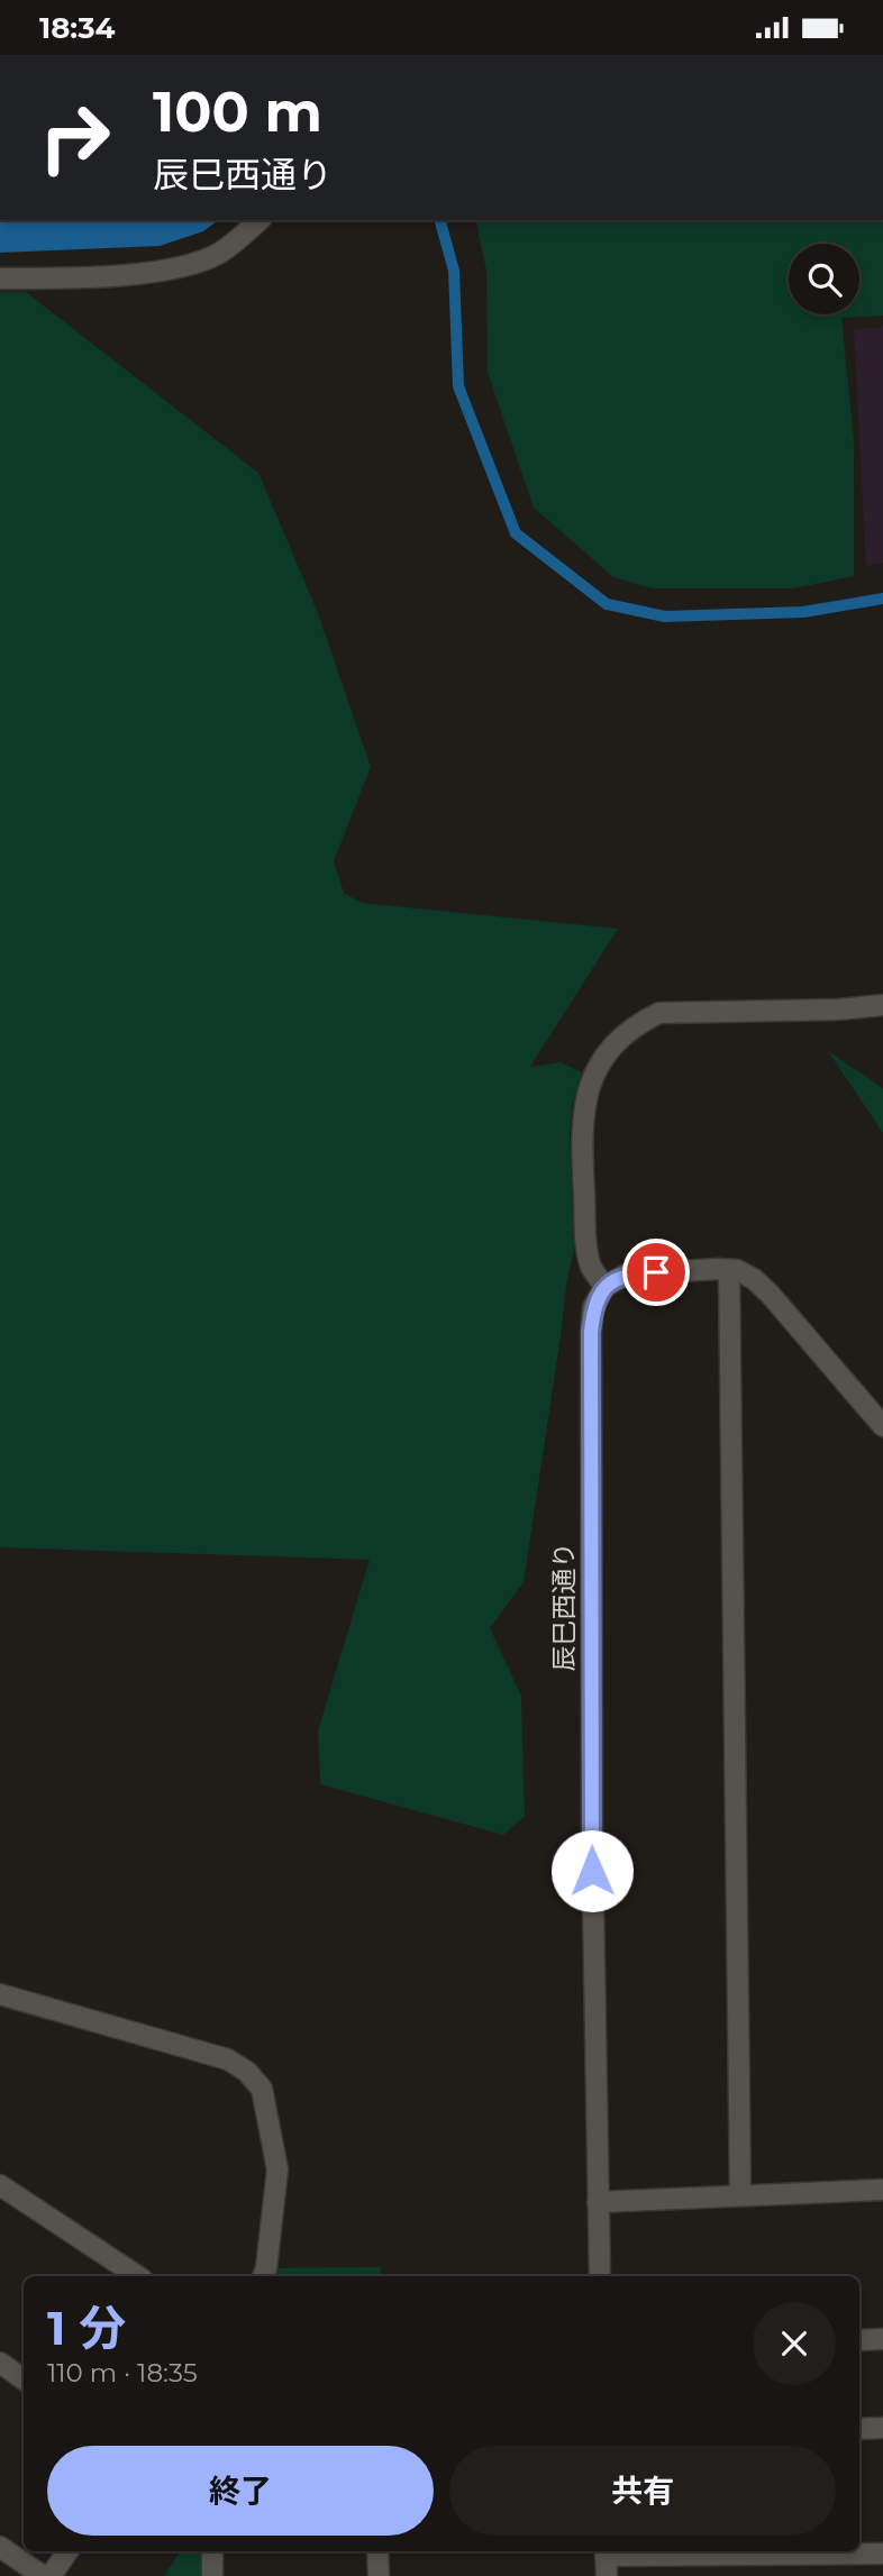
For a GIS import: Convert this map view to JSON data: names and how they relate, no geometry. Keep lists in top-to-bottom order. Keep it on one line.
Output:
{"streets":{"street":["辰巳西通り"]},"page":{"status":"18:34","turn":["100 m","辰巳西通り"],"heading":["1 分","110 m · 18:35"],"buttons":["終了","共有"]}}
